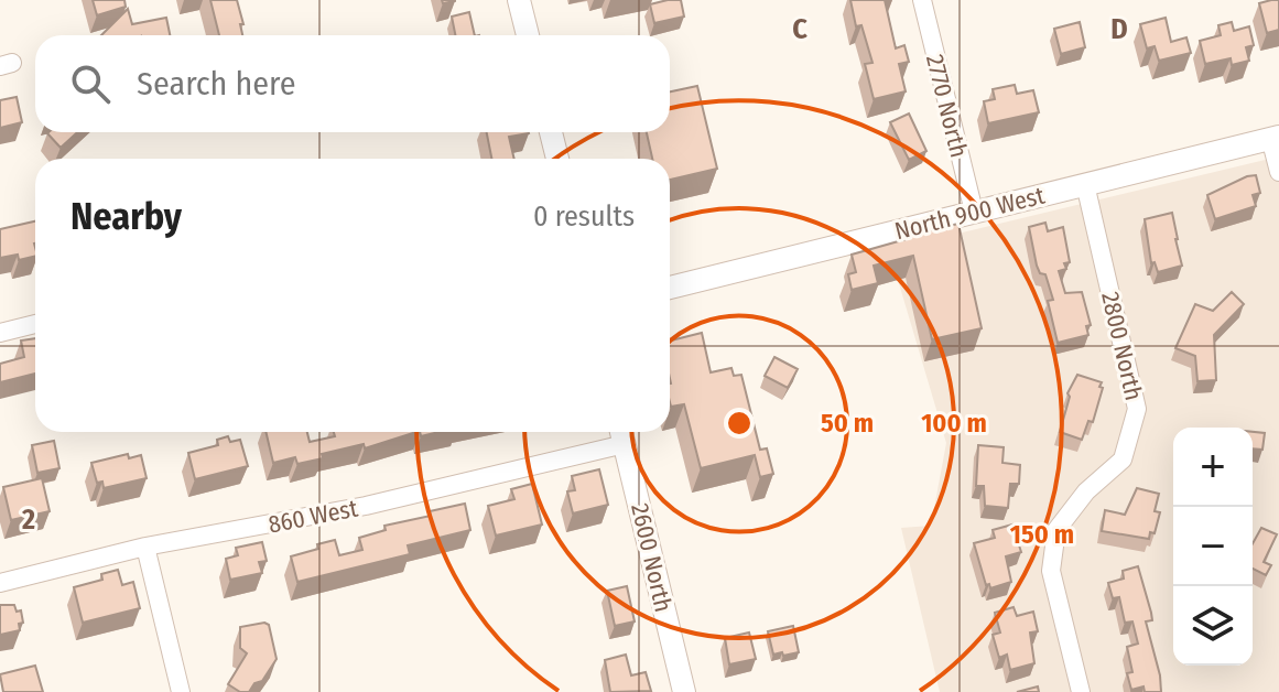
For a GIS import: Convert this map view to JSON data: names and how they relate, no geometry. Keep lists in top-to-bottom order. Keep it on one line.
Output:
{"streets":{"street":["2770 North","North 900 West","2800 North","860 West","2600 North"]},"crossings":[["2770 North","North 900 West"],["North 900 West","2800 North"],["860 West","2600 North"]],"page":{"search":"Search here","heading":["Nearby","0 results"],"map_buttons":["+","−"]},"grid":{"columns":["C","D"],"rows":["2"]},"rings":["50 m","100 m","150 m"]}
